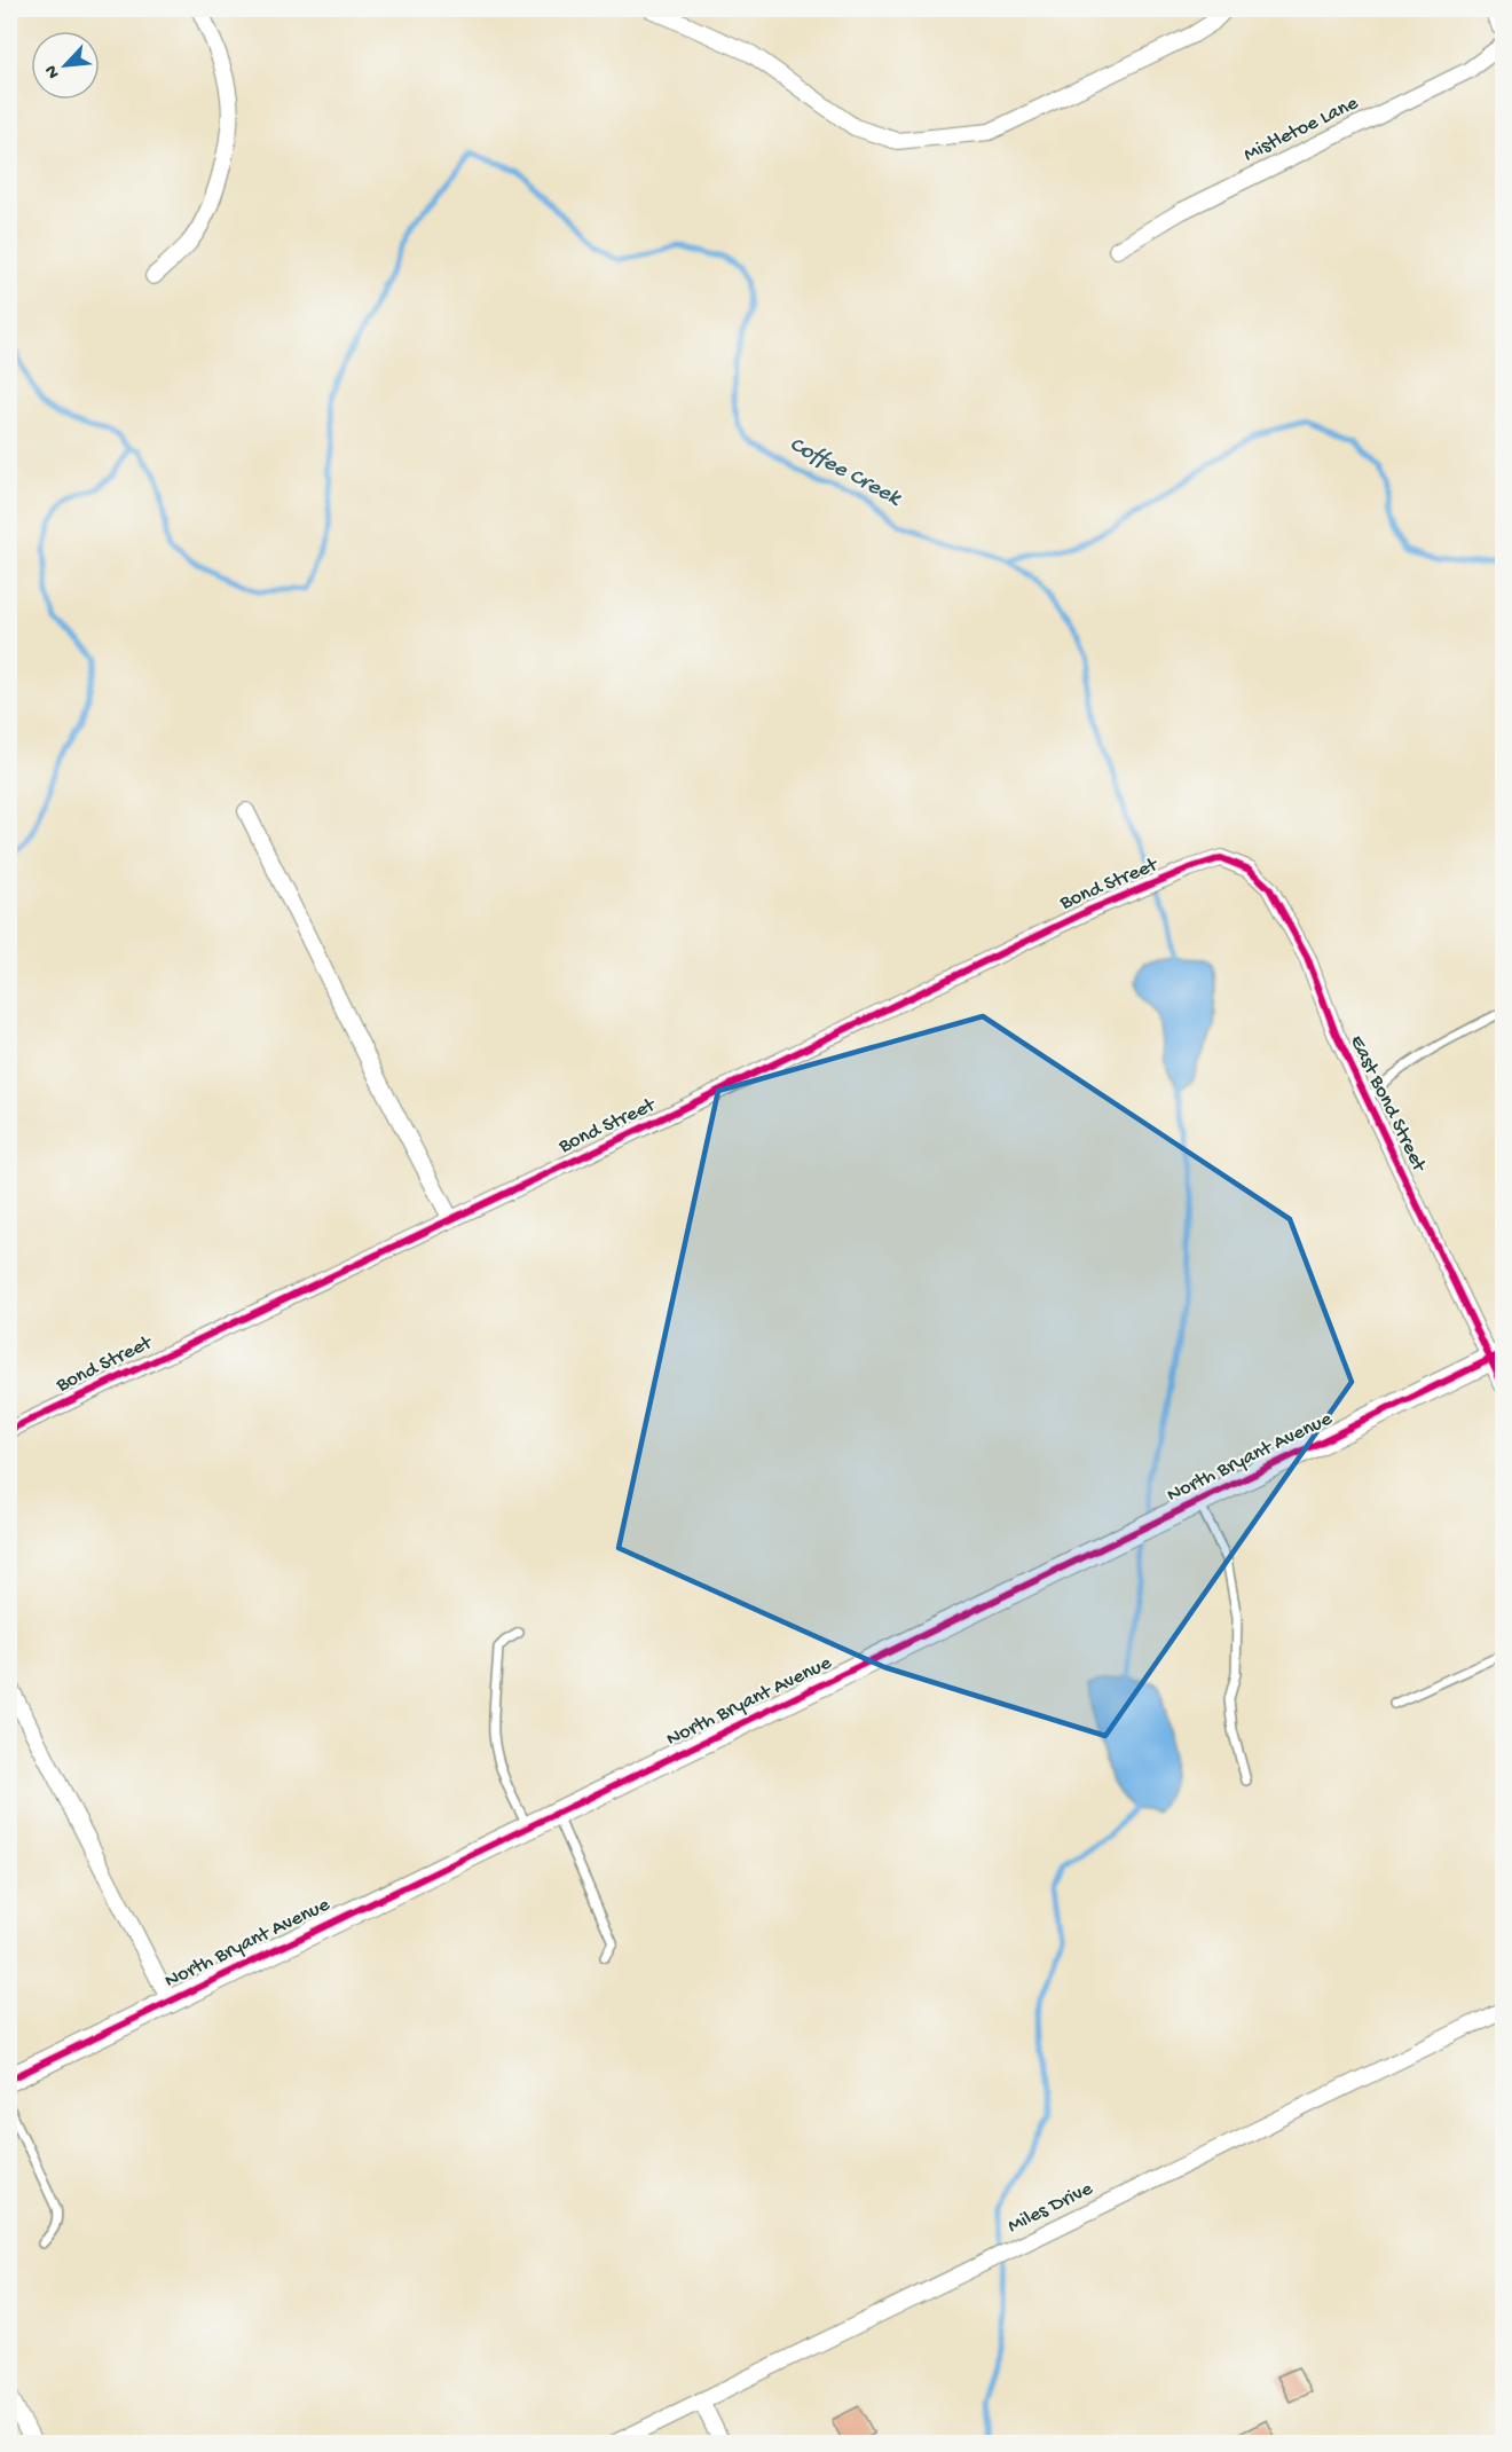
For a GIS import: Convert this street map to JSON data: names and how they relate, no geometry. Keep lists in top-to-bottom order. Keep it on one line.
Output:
{"streets":{"street":["Mistletoe Lane","Bond Street","East Bond Street","North Bryant Avenue","Miles Drive"]},"crossings":[["Bond Street","East Bond Street"],["East Bond Street","North Bryant Avenue"]],"water":["Coffee Creek"],"north":"bottom left"}
